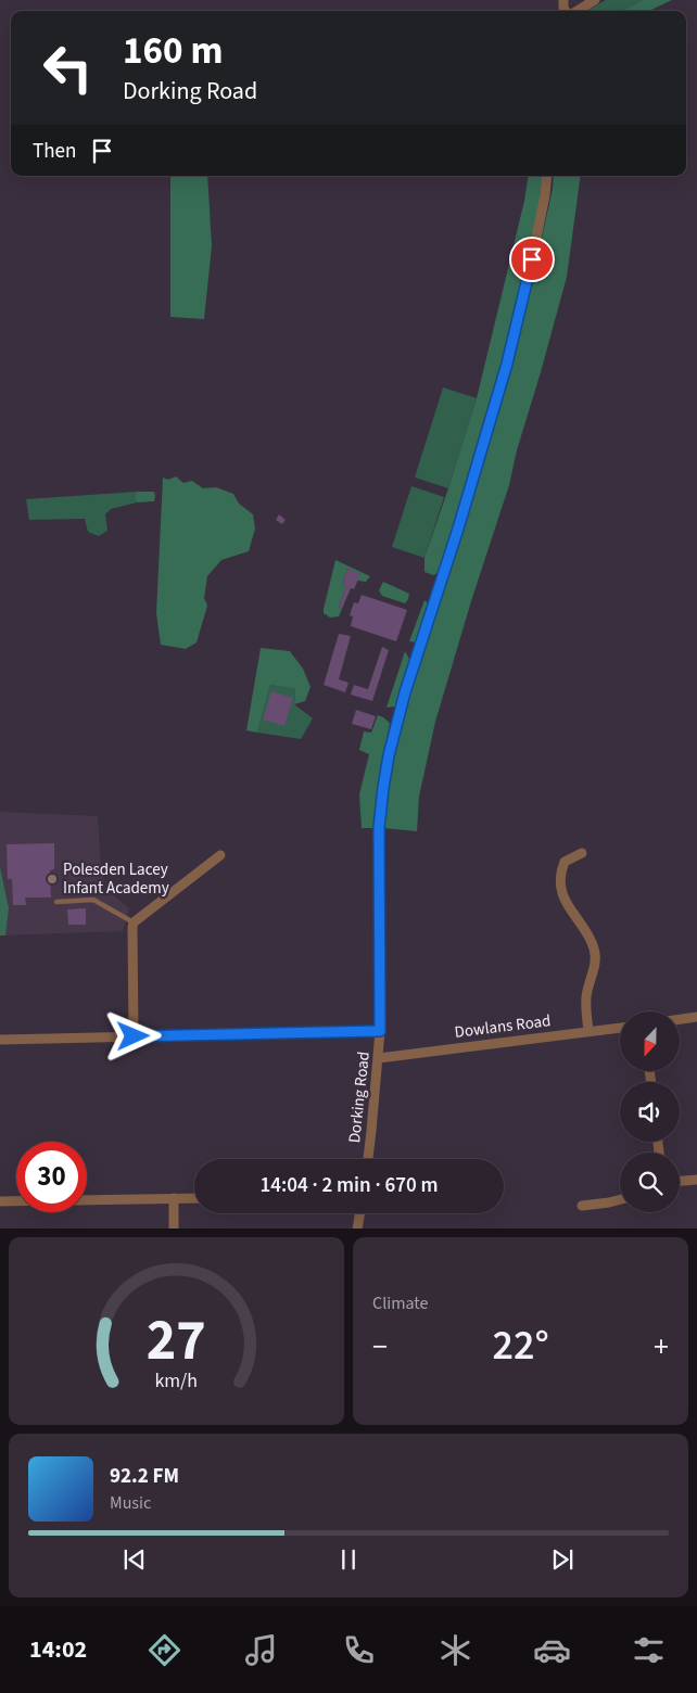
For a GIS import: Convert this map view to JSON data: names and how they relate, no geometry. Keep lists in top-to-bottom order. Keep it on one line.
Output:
{"streets":{"street":["Dowlans Road","Dorking Road"]},"crossings":[["Dowlans Road","Dorking Road"]],"places":["Polesden Lacey Infant Academy"],"north":"bottom","page":{"turn":["160 m","Dorking Road"],"then":"Then","limit":"30","trip":"14:04 · 2 min · 670 m","tile":"Climate","heat":["−","22°","+"],"song":["92.2 FM","Music"],"tabs":"14:02","gauge":["27","km/h"]}}
